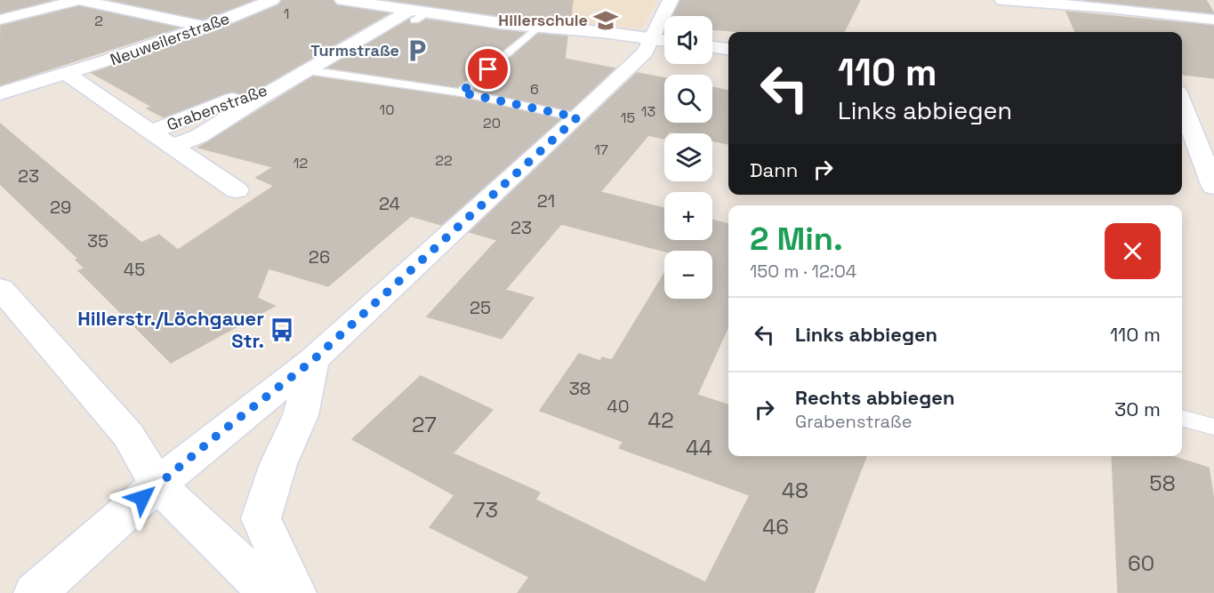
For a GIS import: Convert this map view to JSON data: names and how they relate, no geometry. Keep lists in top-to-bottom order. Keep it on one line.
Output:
{"streets":{"street":["Neuweilerstraße","Grabenstraße"]},"places":{"school or university":["Hillerschule"],"parking":["Turmstraße"],"bus stop":["Hillerstr./Löchgauer Str."]},"house_numbers":["1","2","6","10","13","15","20","17","22","12","23","21","24","29","23","35","26","45","25","38","40","42","27","44","58","48","73","46","60"],"page":{"map_buttons":["+","−"],"turn":["110 m","Links abbiegen"],"then":"Dann","heading":["2 Min.","150 m · 12:04"],"list":[{"name":"Links abbiegen","value":"110 m"},{"name":"Rechts abbiegen","note":"Grabenstraße","value":"30 m"}]}}
